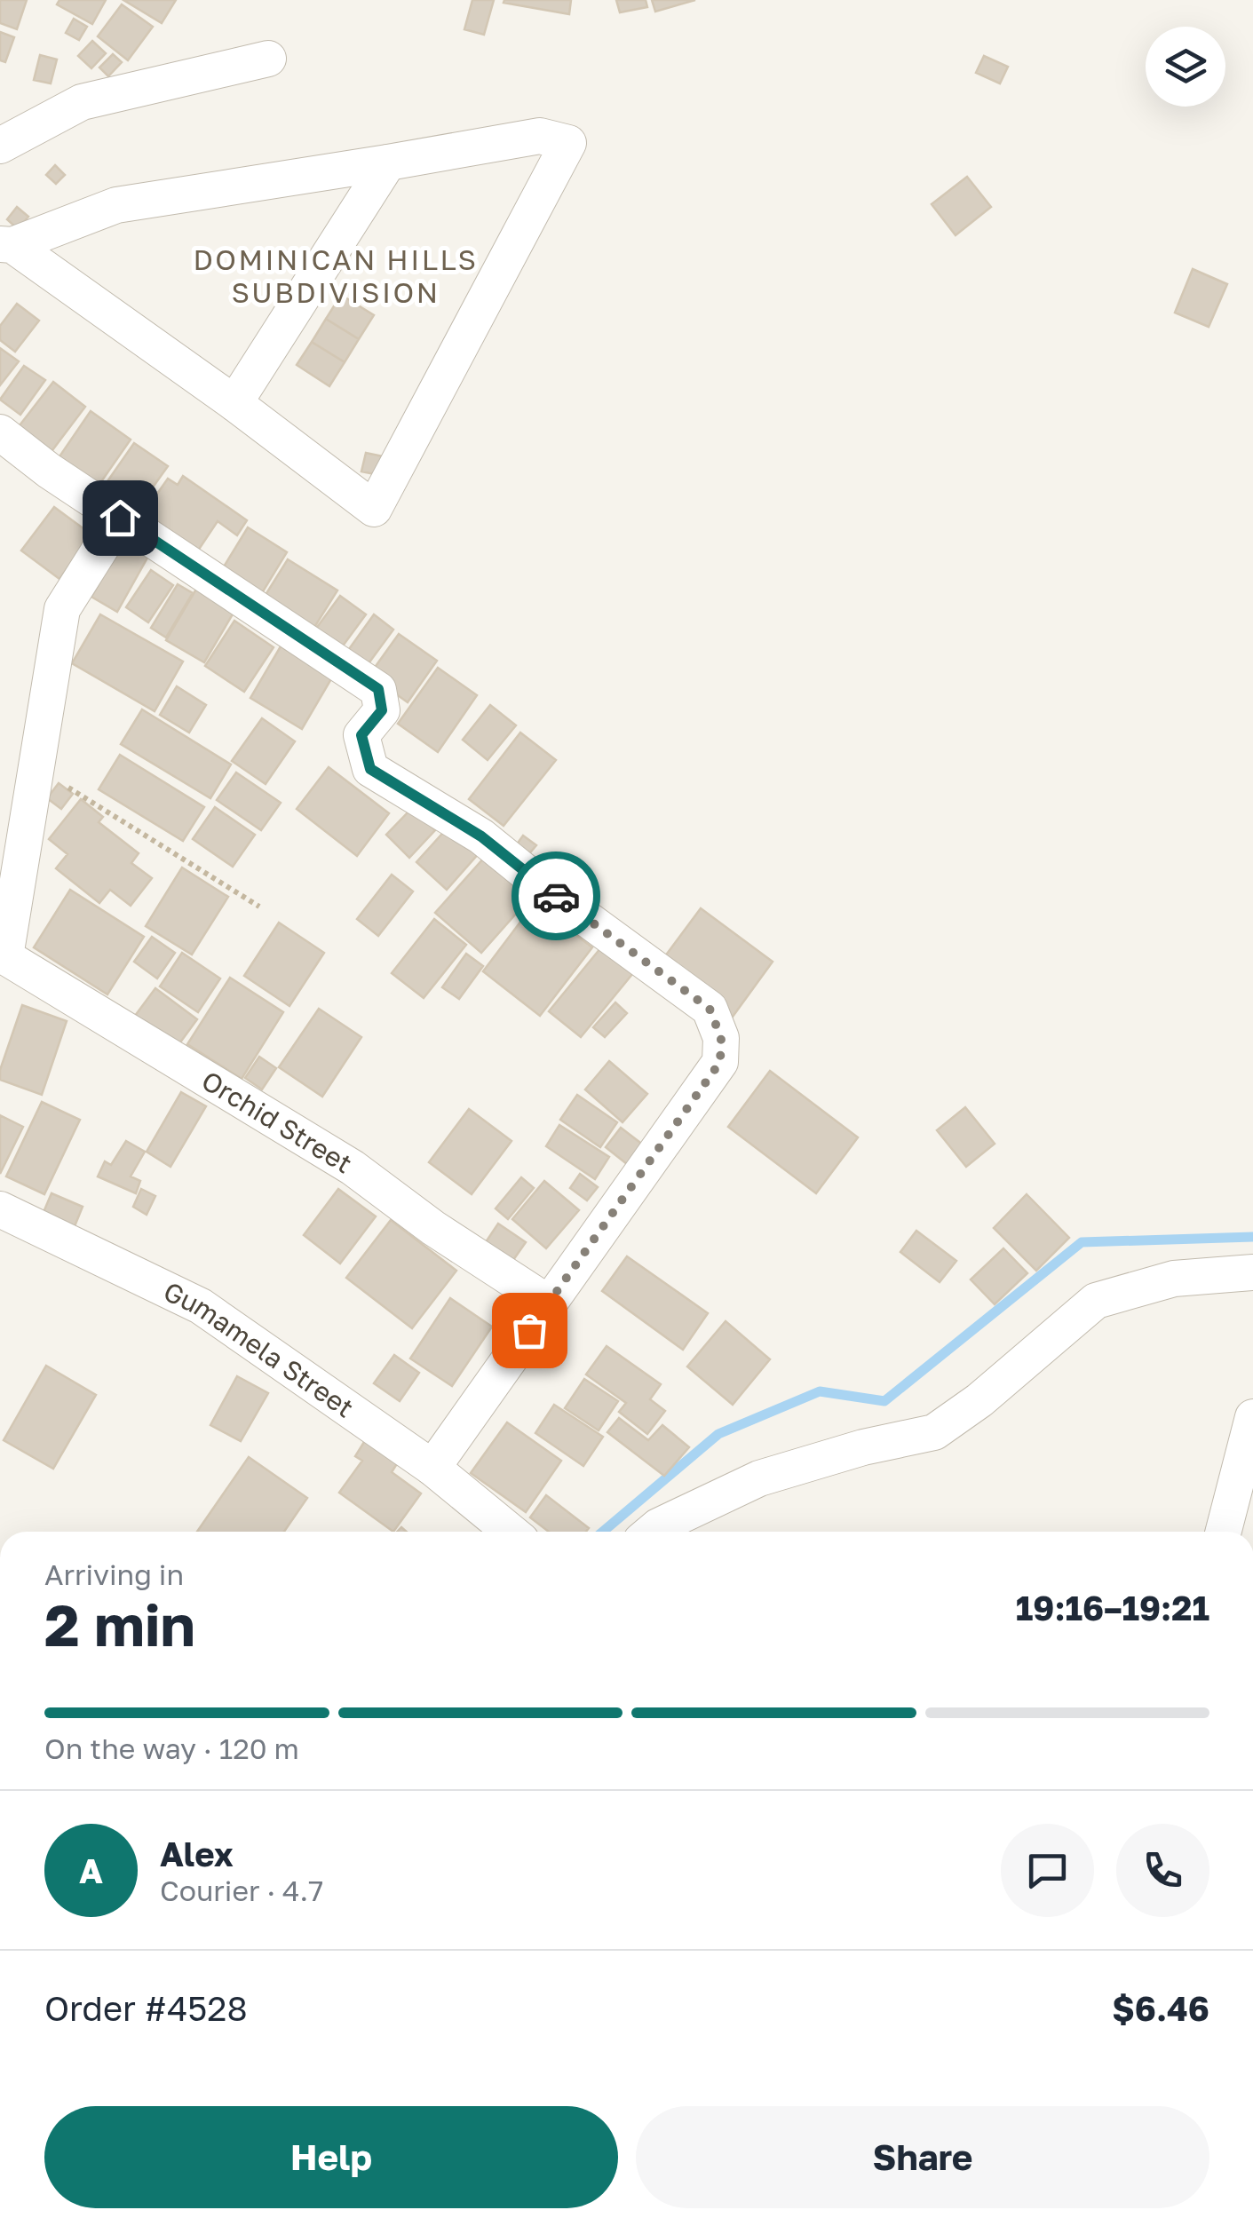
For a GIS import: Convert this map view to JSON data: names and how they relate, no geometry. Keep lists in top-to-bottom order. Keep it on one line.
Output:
{"streets":{"street":["Orchid Street","Gumamela Street"]},"districts":["DOMINICAN HILLS SUBDIVISION"],"page":{"heading":["2 min","Arriving in","19:16–19:21"],"panel":["Alex","Courier · 4.7","Order #4528","$6.46"],"bar":"On the way · 120 m","round":"A","buttons":["Help","Share"]}}
